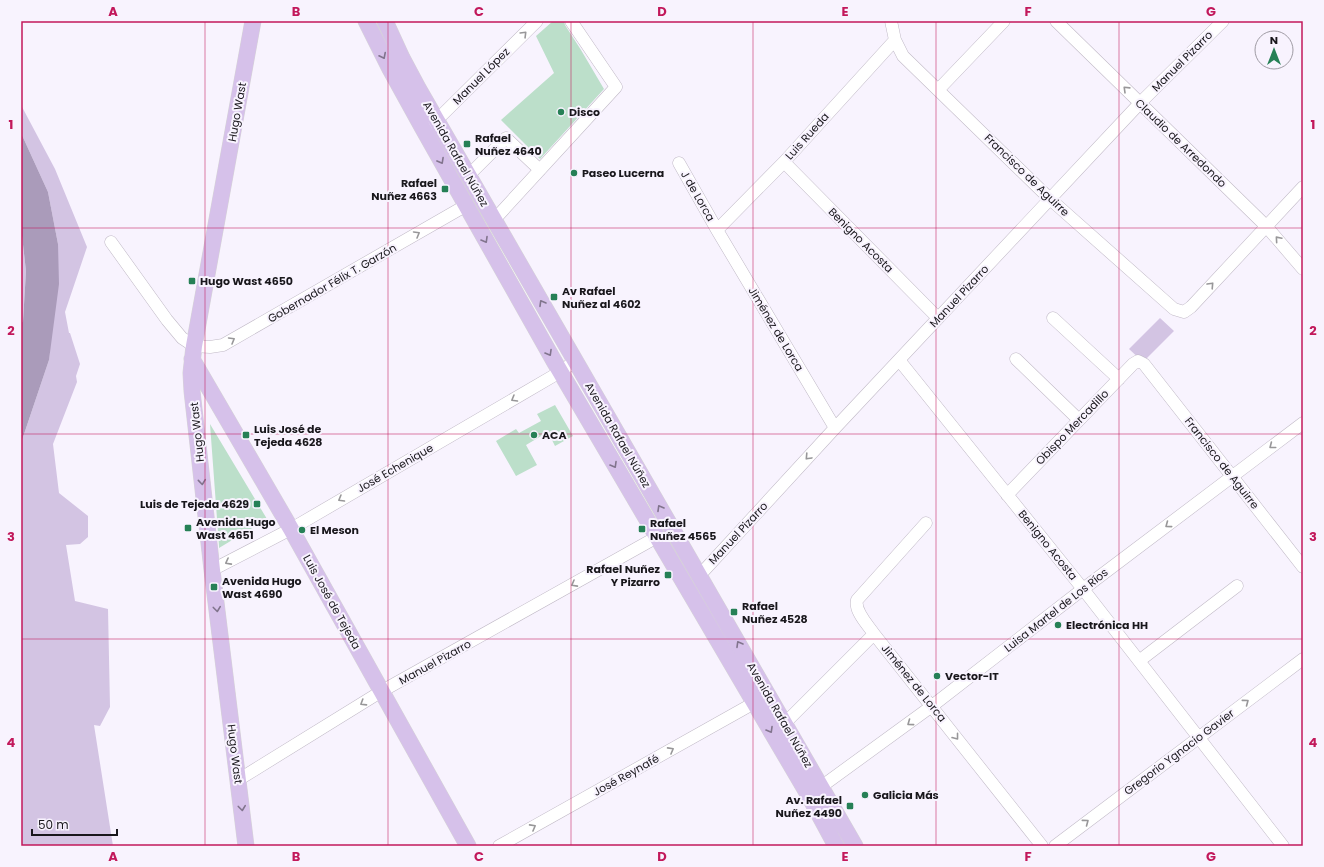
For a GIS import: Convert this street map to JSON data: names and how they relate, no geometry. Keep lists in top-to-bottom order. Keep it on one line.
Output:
{"streets":{"main road":["Hugo Wast","Avenida Rafael Núñez","Luis José de Tejeda"],"street":["Manuel Pizarro","Manuel López","Luis Rueda","Claudio de Arredondo","Francisco de Aguirre","J de Lorca","Benigno Acosta","Gobernador Félix T. Garzón","Jiménez de Lorca","Obispo Mercadillo","José Echenique","Luisa Martel de Los Ríos","Gregorio Ygnacio Gavier","José Reynafé"]},"crossings":[["Manuel Pizarro","Hugo Wast"],["Manuel Pizarro","Claudio de Arredondo"],["Manuel Pizarro","Avenida Rafael Núñez"],["Manuel Pizarro","Francisco de Aguirre"],["Manuel Pizarro","Benigno Acosta"],["Manuel Pizarro","Jiménez de Lorca"],["Manuel Pizarro","Luis José de Tejeda"],["Manuel López","Avenida Rafael Núñez"],["Hugo Wast","Gobernador Félix T. Garzón"],["Hugo Wast","José Echenique"],["Hugo Wast","Luis José de Tejeda"],["Luis Rueda","Francisco de Aguirre"],["Luis Rueda","J de Lorca"],["Luis Rueda","Benigno Acosta"],["Luis Rueda","Jiménez de Lorca"],["Claudio de Arredondo","Francisco de Aguirre"],["Avenida Rafael Núñez","Gobernador Félix T. Garzón"],["Avenida Rafael Núñez","José Echenique"],["Avenida Rafael Núñez","Luisa Martel de Los Ríos"],["Avenida Rafael Núñez","José Reynafé"],["Francisco de Aguirre","Obispo Mercadillo"],["Francisco de Aguirre","Luisa Martel de Los Ríos"],["J de Lorca","Jiménez de Lorca"],["Benigno Acosta","Obispo Mercadillo"],["Benigno Acosta","Luisa Martel de Los Ríos"],["Benigno Acosta","Gregorio Ygnacio Gavier"],["Gobernador Félix T. Garzón","Luis José de Tejeda"],["Jiménez de Lorca","Luisa Martel de Los Ríos"],["José Echenique","Luis José de Tejeda"]],"one_way":["Manuel Pizarro","Manuel López","Hugo Wast","Claudio de Arredondo","Gobernador Félix T. Garzón","José Echenique","José Reynafé"],"places":{"other":["Disco","Paseo Lucerna","ACA","El Meson","Electrónica HH","Vector-IT","Galicia Más"],"transit":["Rafael Nuñez 4640","Rafael Nuñez 4663","Hugo Wast 4650","Av Rafael Nuñez al 4602","Luis José de Tejeda 4628","Luis de Tejeda 4629","Avenida Hugo Wast 4651","Rafael Nuñez 4565","Rafael Nuñez Y Pizarro","Avenida Hugo Wast 4690","Rafael Nuñez 4528","Av. Rafael Nuñez 4490"]},"scale_bar":"50 m","north":"top","grid":{"columns":["A","B","C","D","E","F","G"],"rows":["1","2","3","4"]}}
